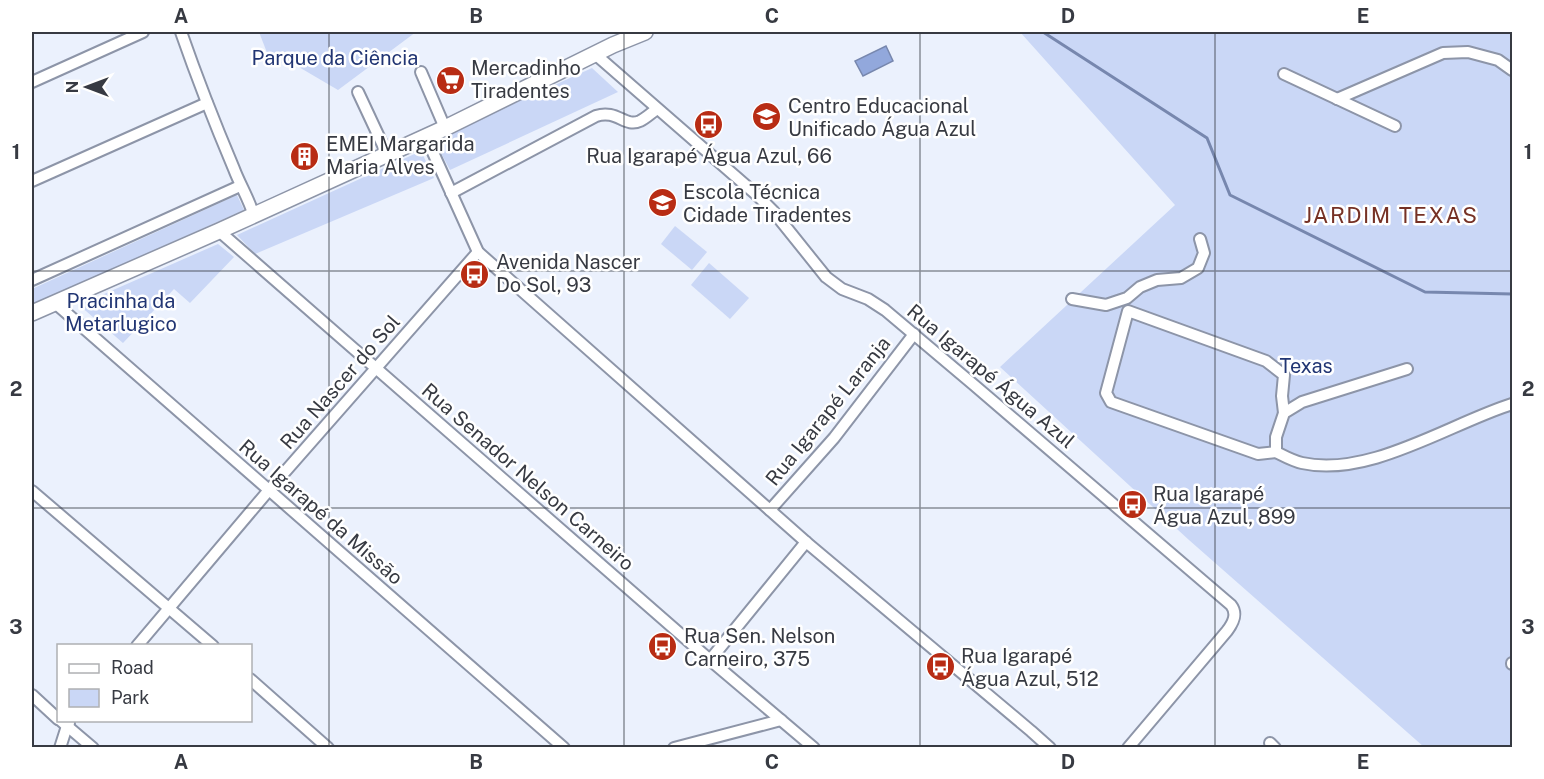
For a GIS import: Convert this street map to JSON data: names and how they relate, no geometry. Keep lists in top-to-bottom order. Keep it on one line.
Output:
{"streets":{"street":["Rua Igarapé Água Azul","Rua Nascer do Sol","Rua Igarapé Laranja","Rua Senador Nelson Carneiro","Rua Igarapé da Missão"]},"crossings":[["Rua Igarapé Água Azul","Rua Igarapé Laranja"],["Rua Nascer do Sol","Rua Senador Nelson Carneiro"],["Rua Nascer do Sol","Rua Igarapé da Missão"]],"districts":["JARDIM TEXAS"],"parks":["Parque da Ciência","Pracinha da Metarlugico","Texas"],"places":{"supermarket":["Mercadinho Tiradentes"],"school or university":["Centro Educacional Unificado Água Azul","Escola Técnica Cidade Tiradentes"],"bus stop":["Rua Igarapé Água Azul, 66","Avenida Nascer Do Sol, 93","Rua Igarapé Água Azul, 899","Rua Sen. Nelson Carneiro, 375","Rua Igarapé Água Azul, 512"],"building":["EMEI Margarida Maria Alves"]},"legend":["Road","Park"],"north":"left","grid":{"columns":["A","B","C","D","E"],"rows":["1","2","3"]}}
